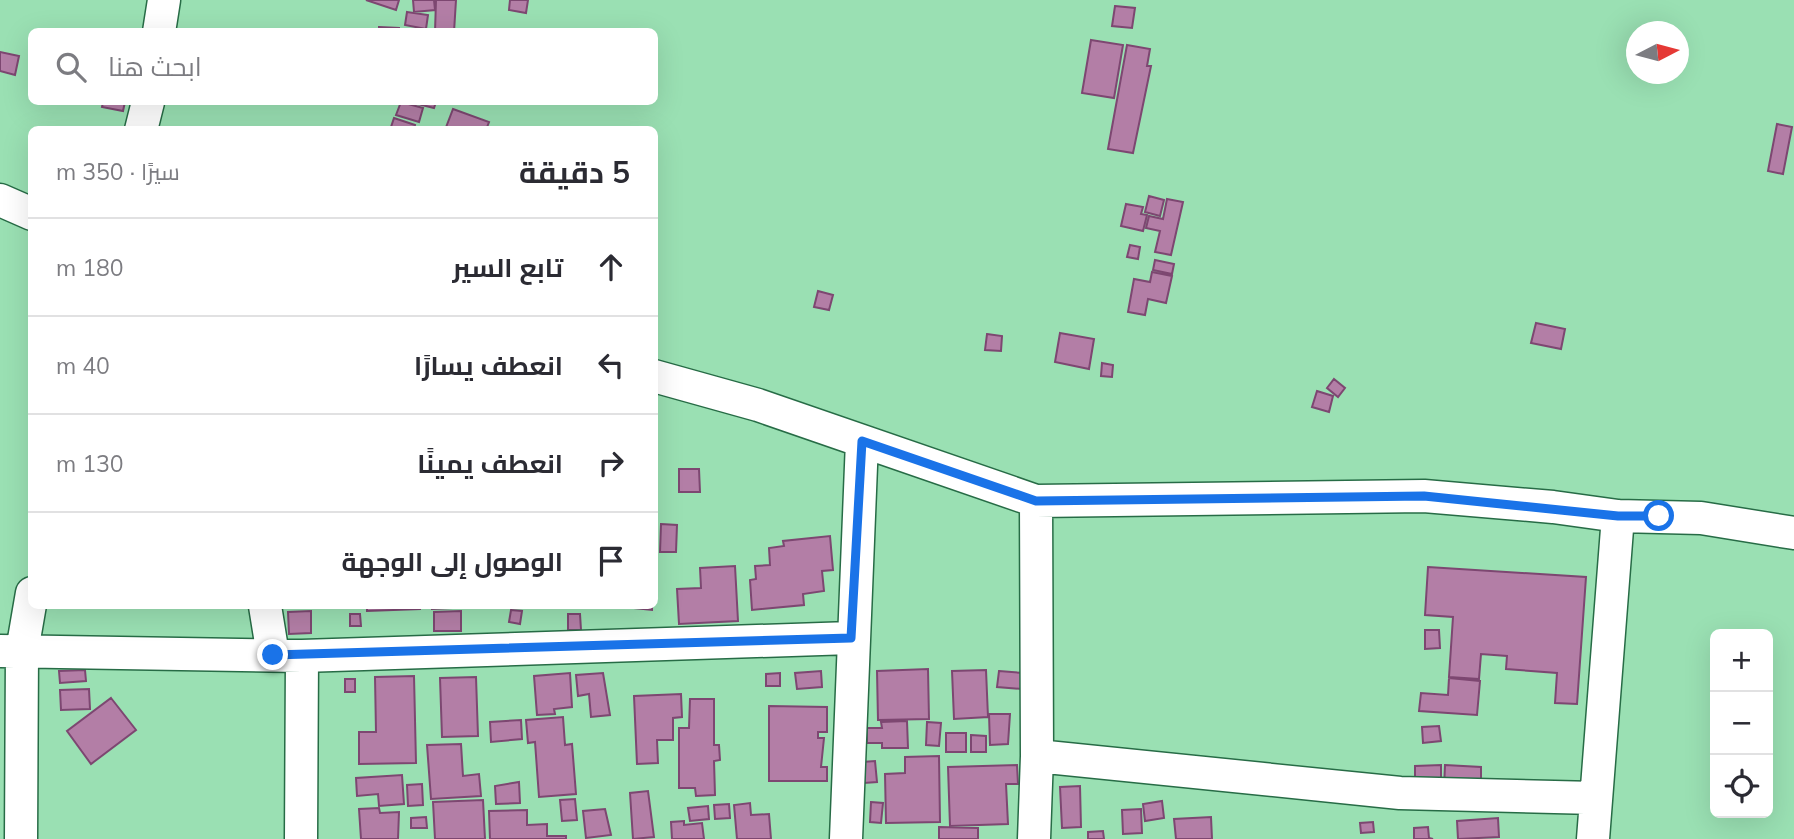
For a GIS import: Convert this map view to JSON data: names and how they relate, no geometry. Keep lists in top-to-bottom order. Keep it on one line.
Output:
{"north":"right","page":{"search":"ابحث هنا","heading":["5 دقيقة","سيرًا · 350 m"],"list":[["تابع السير","180 m"],["انعطف يسارًا","40 m"],["انعطف يمينًا","130 m"],"الوصول إلى الوجهة"],"map_buttons":["+","−"]}}
